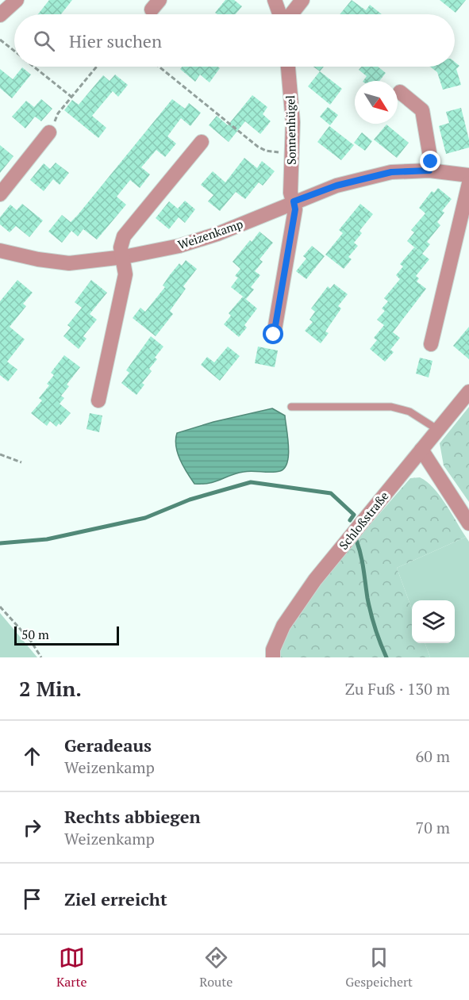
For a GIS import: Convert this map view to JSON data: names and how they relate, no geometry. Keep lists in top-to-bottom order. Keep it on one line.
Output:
{"streets":{"street":["Sonnenhügel","Weizenkamp","Schloßstraße"]},"crossings":[["Sonnenhügel","Weizenkamp"]],"scale_bar":"50 m","north":"bottom right","page":{"search":"Hier suchen","scale":"50 m","heading":["2 Min.","Zu Fuß · 130 m"],"list":[["Geradeaus","Weizenkamp","60 m"],["Rechts abbiegen","Weizenkamp","70 m"],"Ziel erreicht"],"nav":["Karte","Route","Gespeichert"]}}
